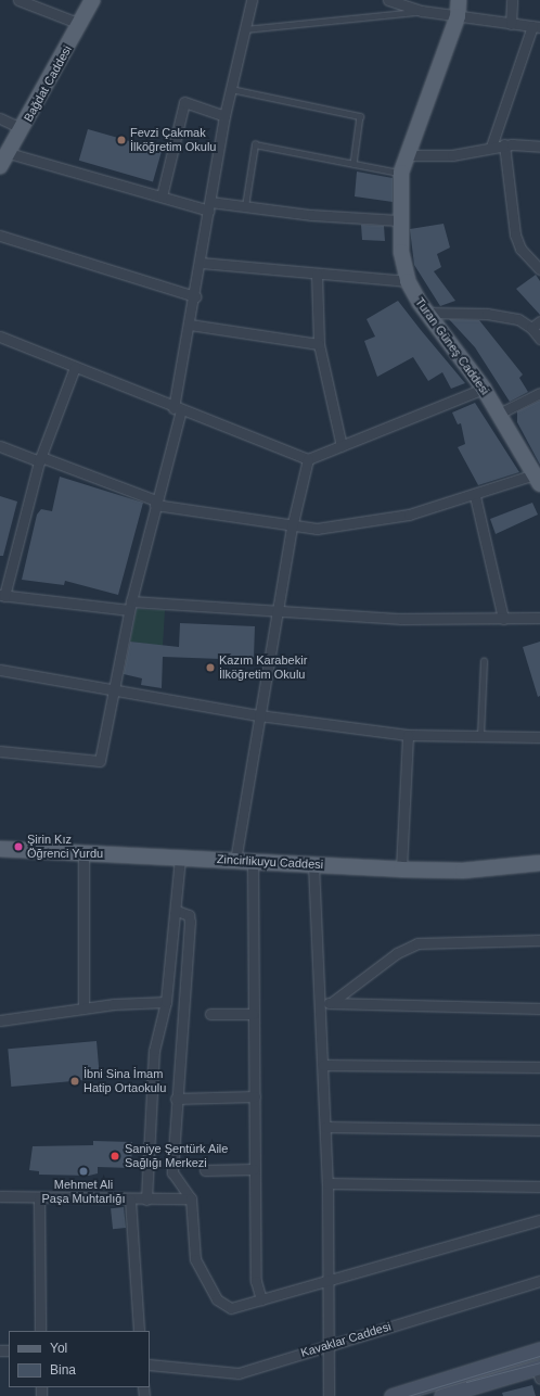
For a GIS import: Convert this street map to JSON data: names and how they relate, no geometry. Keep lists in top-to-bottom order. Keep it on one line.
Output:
{"streets":{"main road":["Bağdat Caddesi","Turan Güneş Caddesi","Zincirlikuyu Caddesi"],"street":["Kavaklar Caddesi"]},"places":["Fevzi Çakmak İlköğretim Okulu","Kazım Karabekir İlköğretim Okulu","Şirin Kız Öğrenci Yurdu","İbni Sina İmam Hatip Ortaokulu","Saniye Şentürk Aile Sağlığı Merkezi","Mehmet Ali Paşa Muhtarlığı"],"legend":["Yol","Bina"]}
